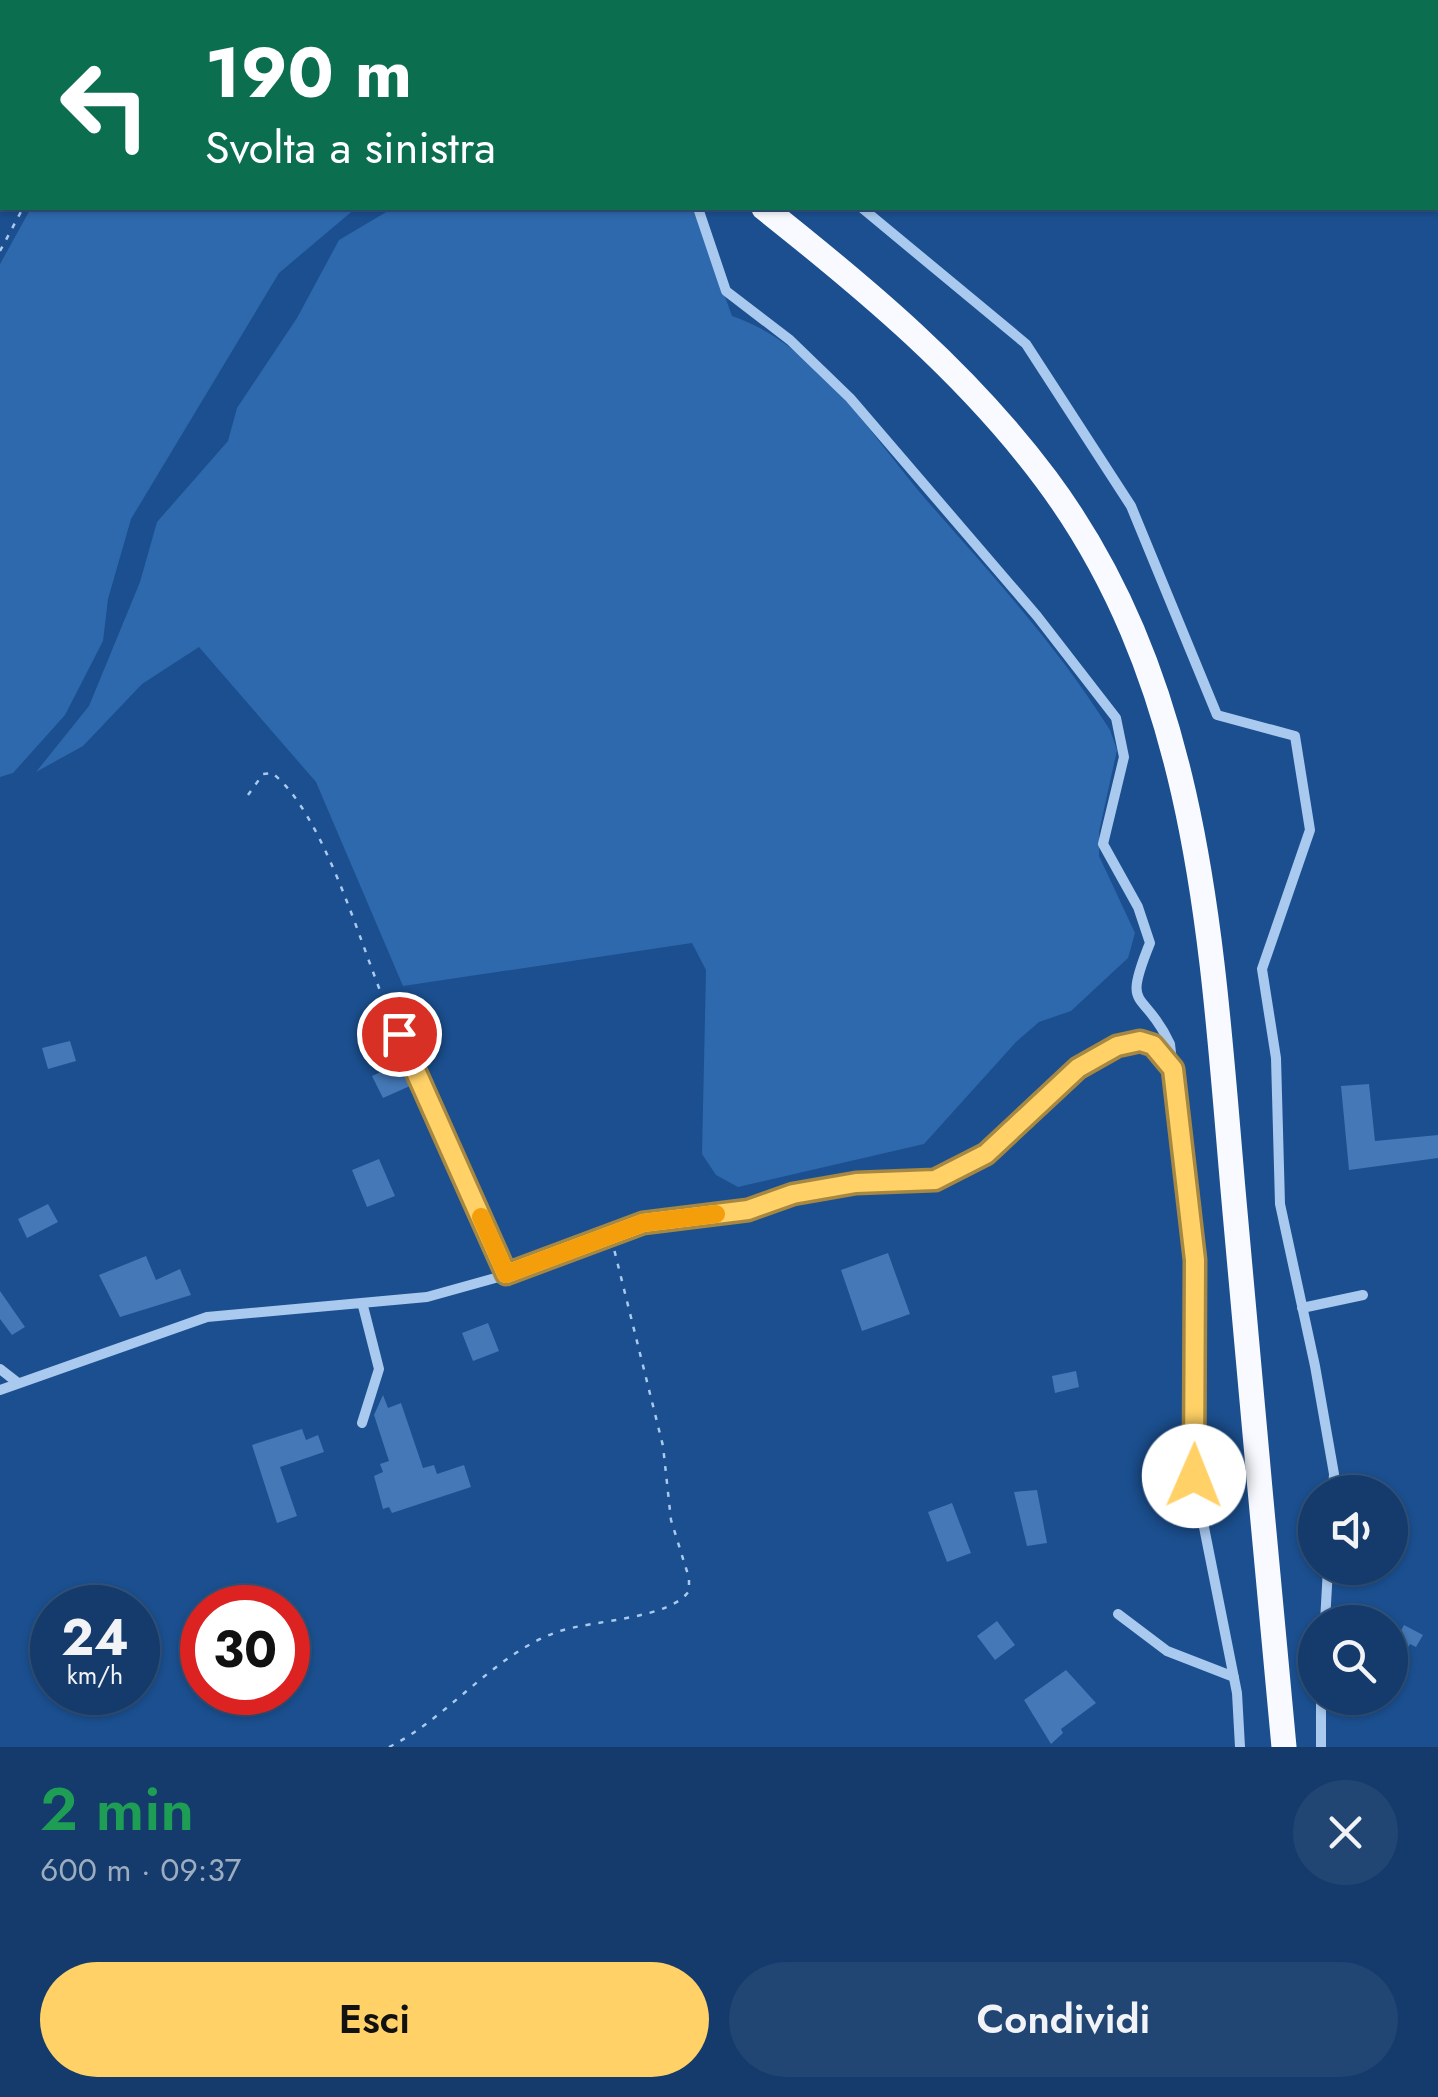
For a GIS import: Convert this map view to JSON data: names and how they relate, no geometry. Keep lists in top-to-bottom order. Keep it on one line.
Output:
{"page":{"turn":["190 m","Svolta a sinistra"],"speed":"24 km/h","limit":"30","heading":["2 min","600 m · 09:37"],"buttons":["Esci","Condividi"]}}
